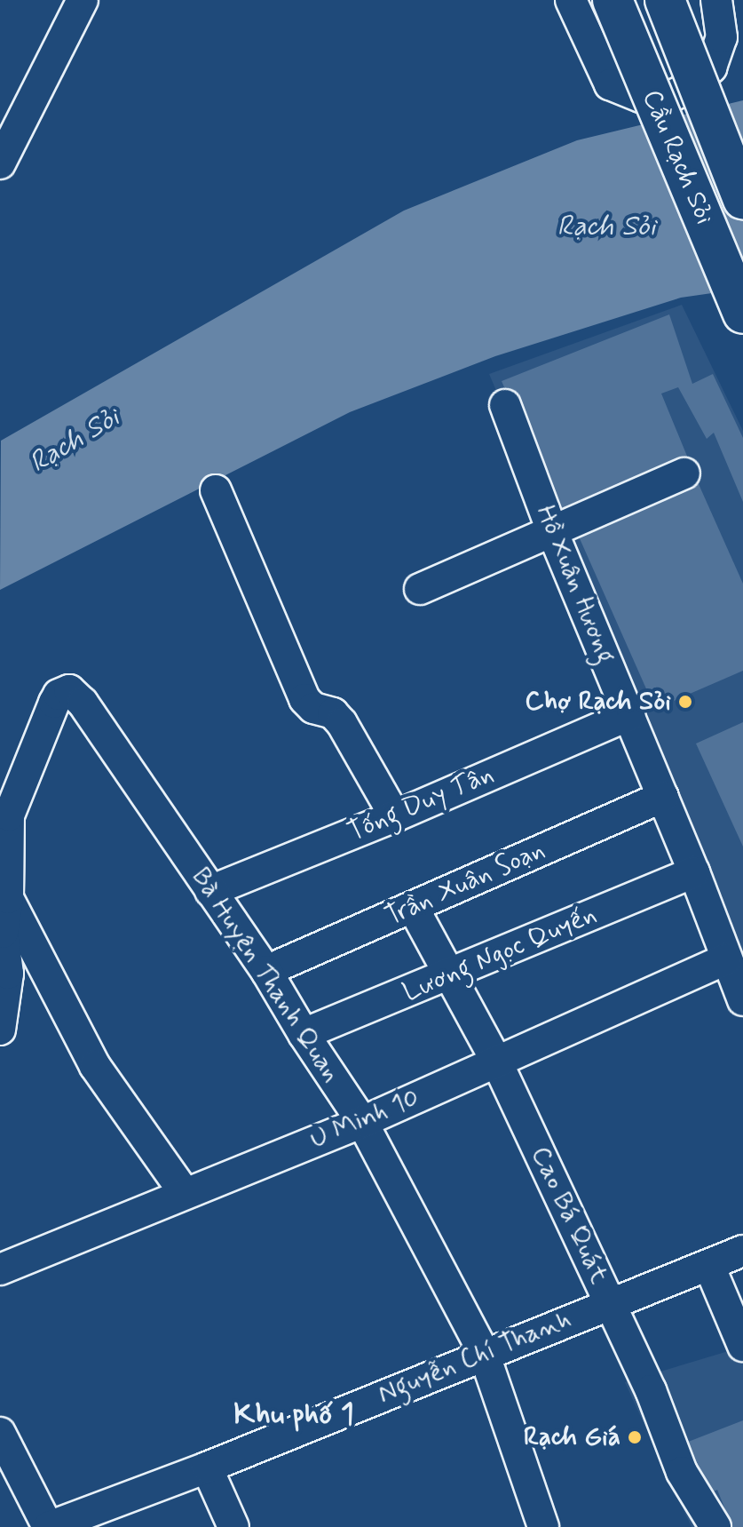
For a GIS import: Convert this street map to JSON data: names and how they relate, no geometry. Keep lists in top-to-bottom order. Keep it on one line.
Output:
{"streets":{"main road":["Cầu Rạch Sỏi"],"street":["Hồ Xuân Hương","Tống Duy Tân","Trần Xuân Soạn","Lương Ngọc Quyến","Bà Huyện Thanh Quan","U Minh 10","Cao Bá Quát","Nguyễn Chí Thanh"]},"crossings":[["Hồ Xuân Hương","Tống Duy Tân"],["Hồ Xuân Hương","Trần Xuân Soạn"],["Hồ Xuân Hương","Lương Ngọc Quyến"],["Hồ Xuân Hương","U Minh 10"],["Tống Duy Tân","Bà Huyện Thanh Quan"],["Trần Xuân Soạn","Bà Huyện Thanh Quan"],["Trần Xuân Soạn","Cao Bá Quát"],["Lương Ngọc Quyến","Bà Huyện Thanh Quan"],["Lương Ngọc Quyến","Cao Bá Quát"],["Bà Huyện Thanh Quan","U Minh 10"],["Bà Huyện Thanh Quan","Nguyễn Chí Thanh"],["U Minh 10","Cao Bá Quát"],["Cao Bá Quát","Nguyễn Chí Thanh"]],"districts":["Khu phố 1"],"water":["Rạch Sỏi"],"places":["Chợ Rạch Sỏi","Rạch Giá"]}
